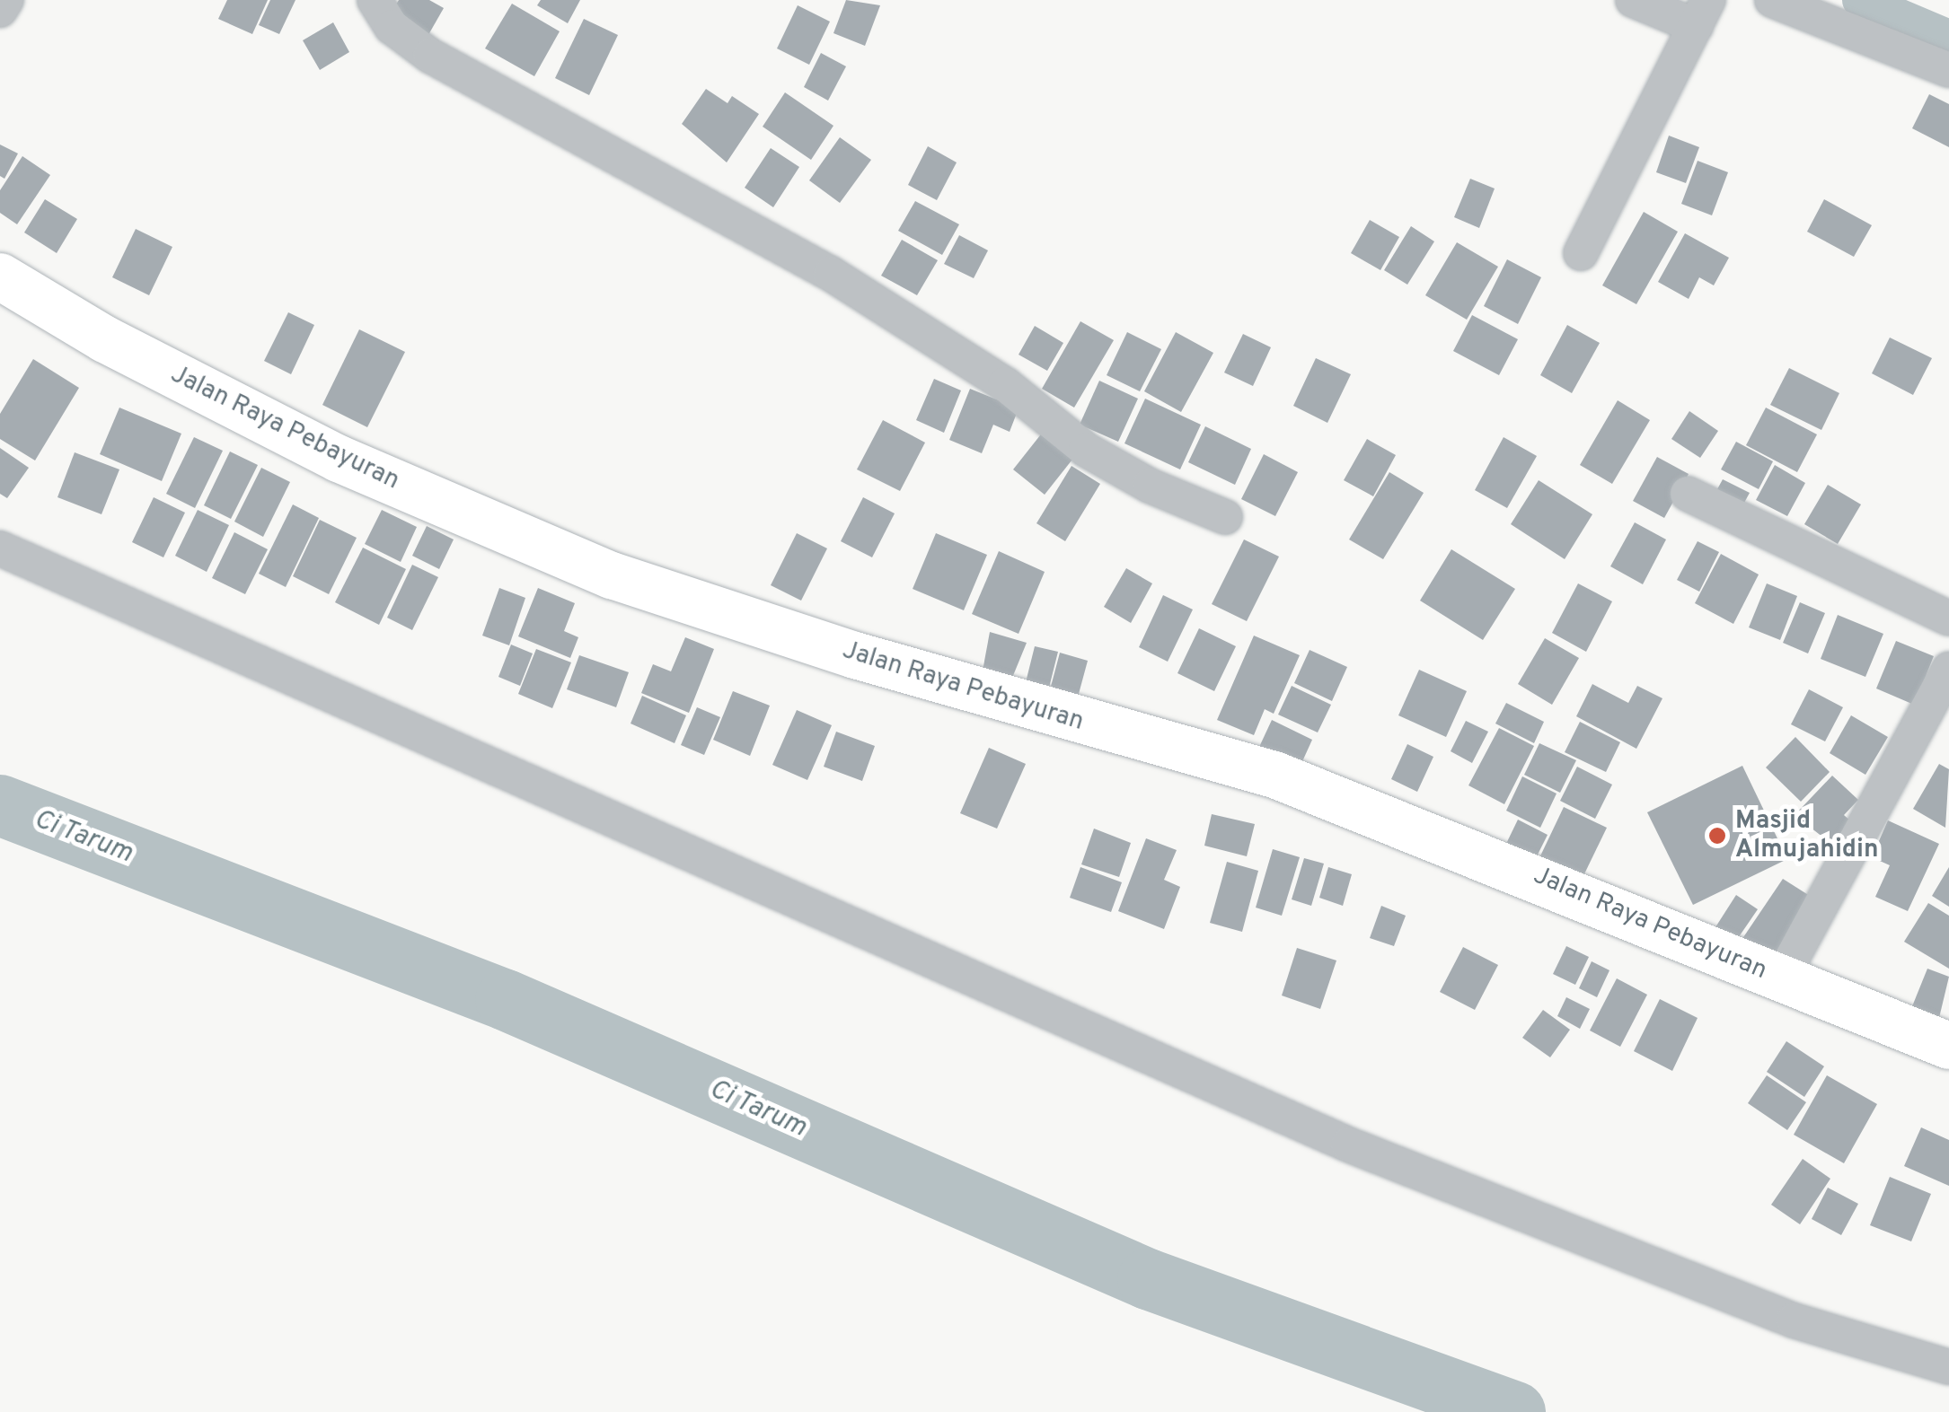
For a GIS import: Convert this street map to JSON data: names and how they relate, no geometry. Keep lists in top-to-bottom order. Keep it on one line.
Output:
{"streets":{"main road":["Jalan Raya Pebayuran"]},"water":["Ci Tarum"],"places":["Masjid Almujahidin"]}
